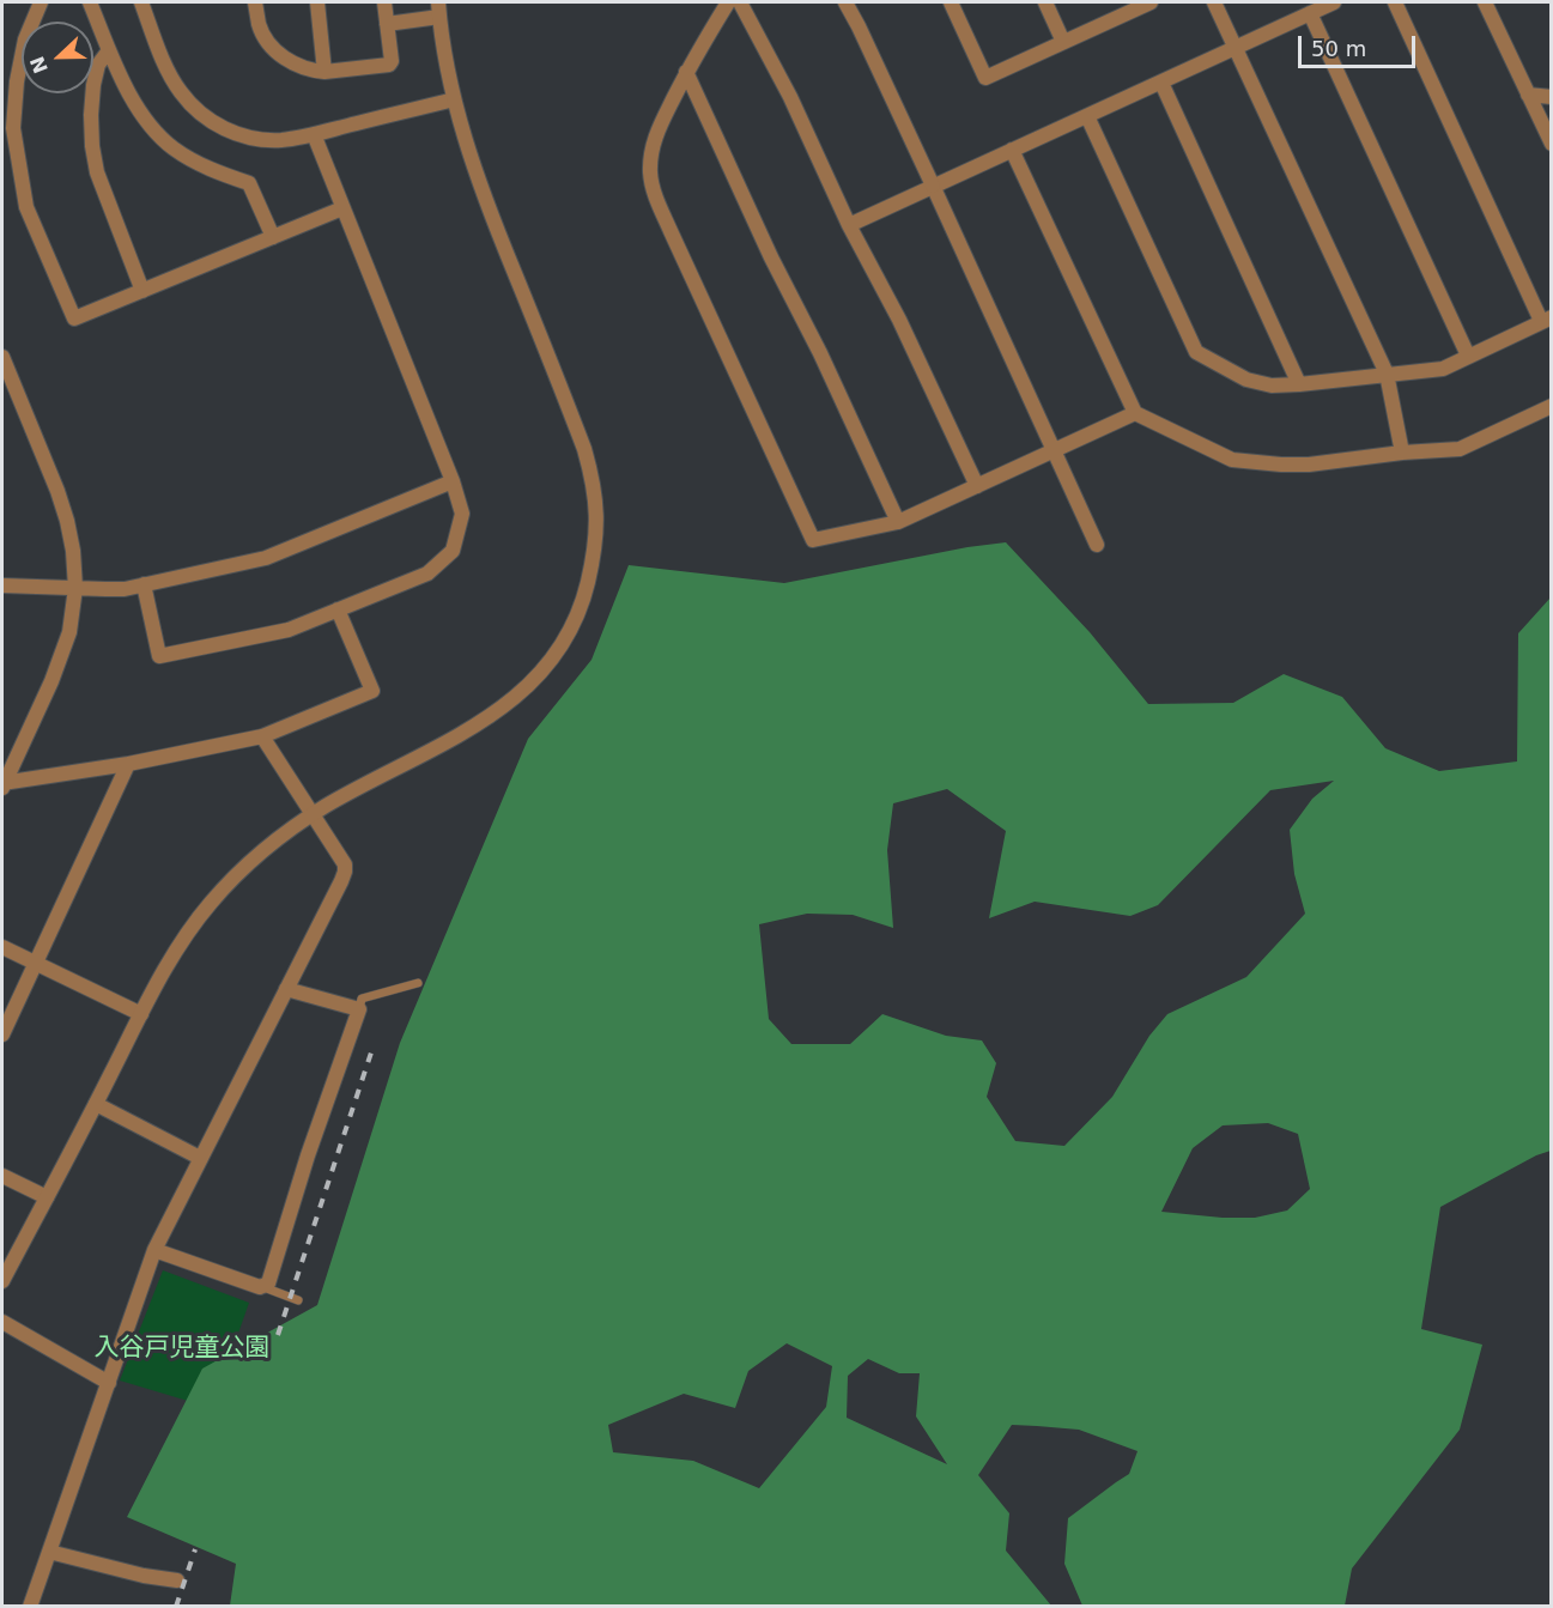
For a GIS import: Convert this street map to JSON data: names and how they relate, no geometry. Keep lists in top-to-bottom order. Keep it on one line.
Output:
{"parks":["入谷戸児童公園"],"scale_bar":"50 m","north":"left"}
